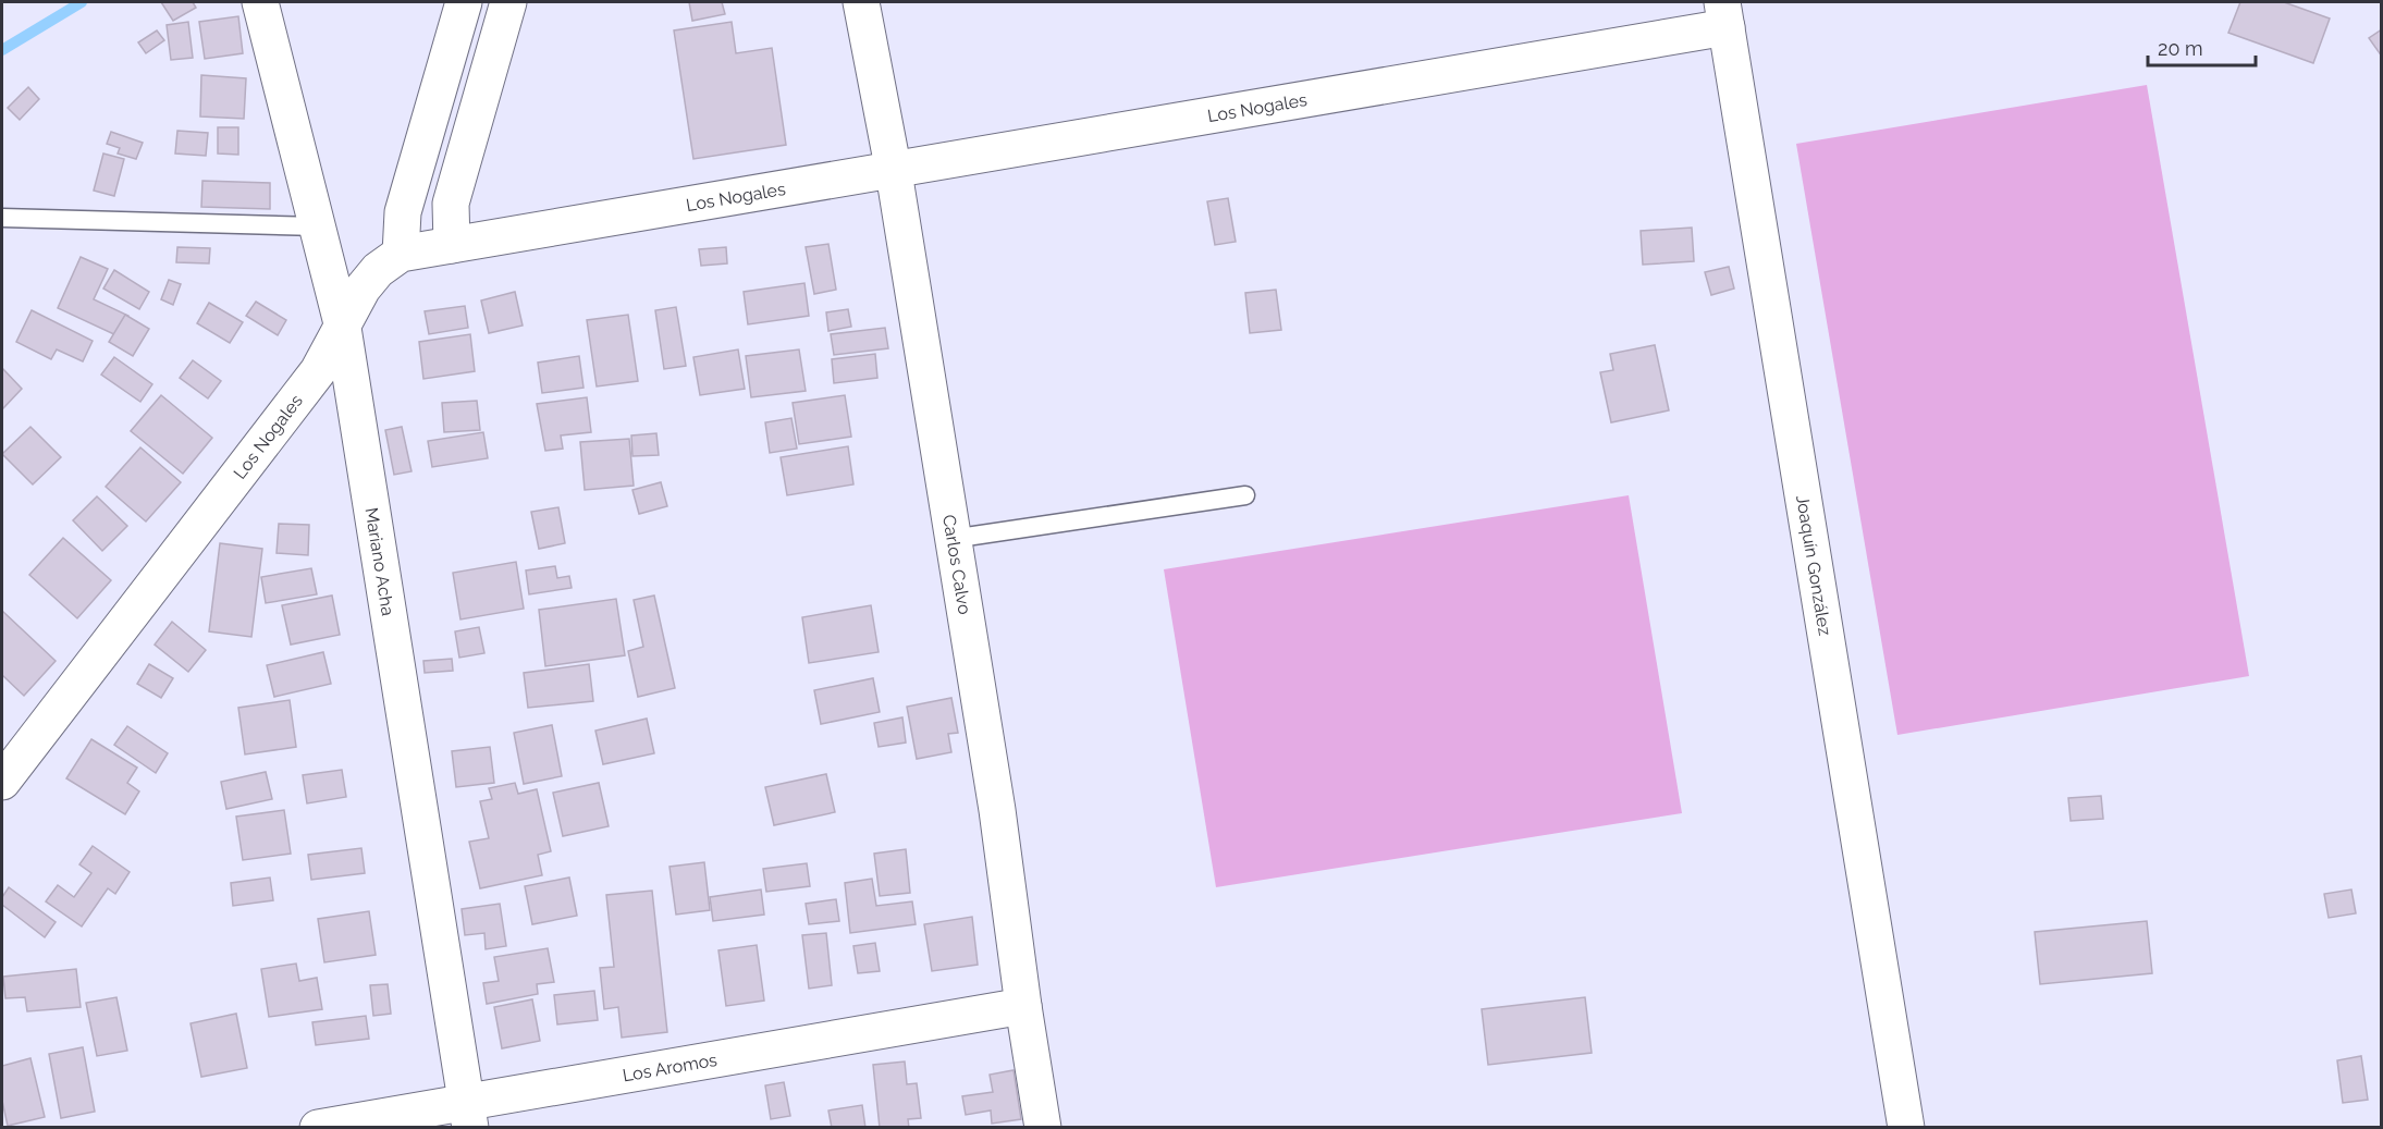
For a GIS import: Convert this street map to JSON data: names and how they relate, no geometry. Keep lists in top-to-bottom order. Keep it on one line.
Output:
{"streets":{"street":["Los Nogales","Mariano Acha","Carlos Calvo","Joaquín González","Los Aromos"]},"crossings":[["Los Nogales","Mariano Acha"],["Los Nogales","Carlos Calvo"],["Los Nogales","Joaquín González"],["Mariano Acha","Los Aromos"],["Carlos Calvo","Los Aromos"]],"scale_bar":"20 m"}
